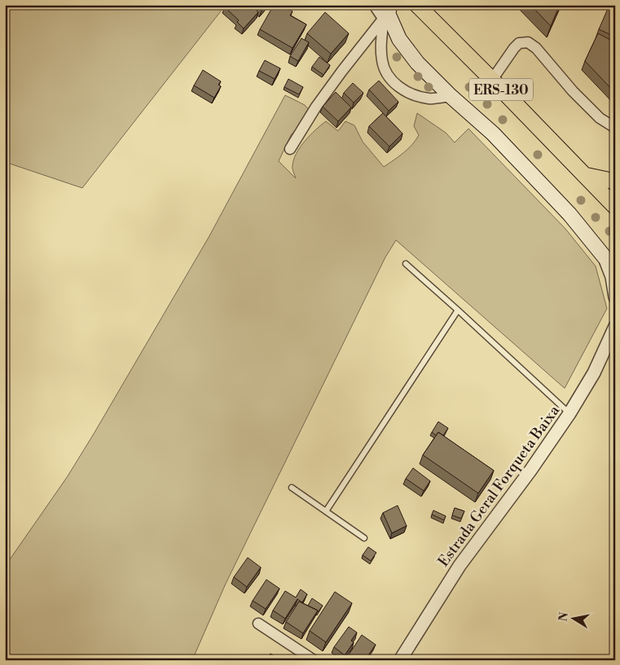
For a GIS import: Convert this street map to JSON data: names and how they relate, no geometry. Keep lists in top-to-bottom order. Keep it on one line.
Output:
{"streets":{"main road":["ERS-130"],"street":["Estrada Geral Forqueta Baixa"]},"north":"left"}
